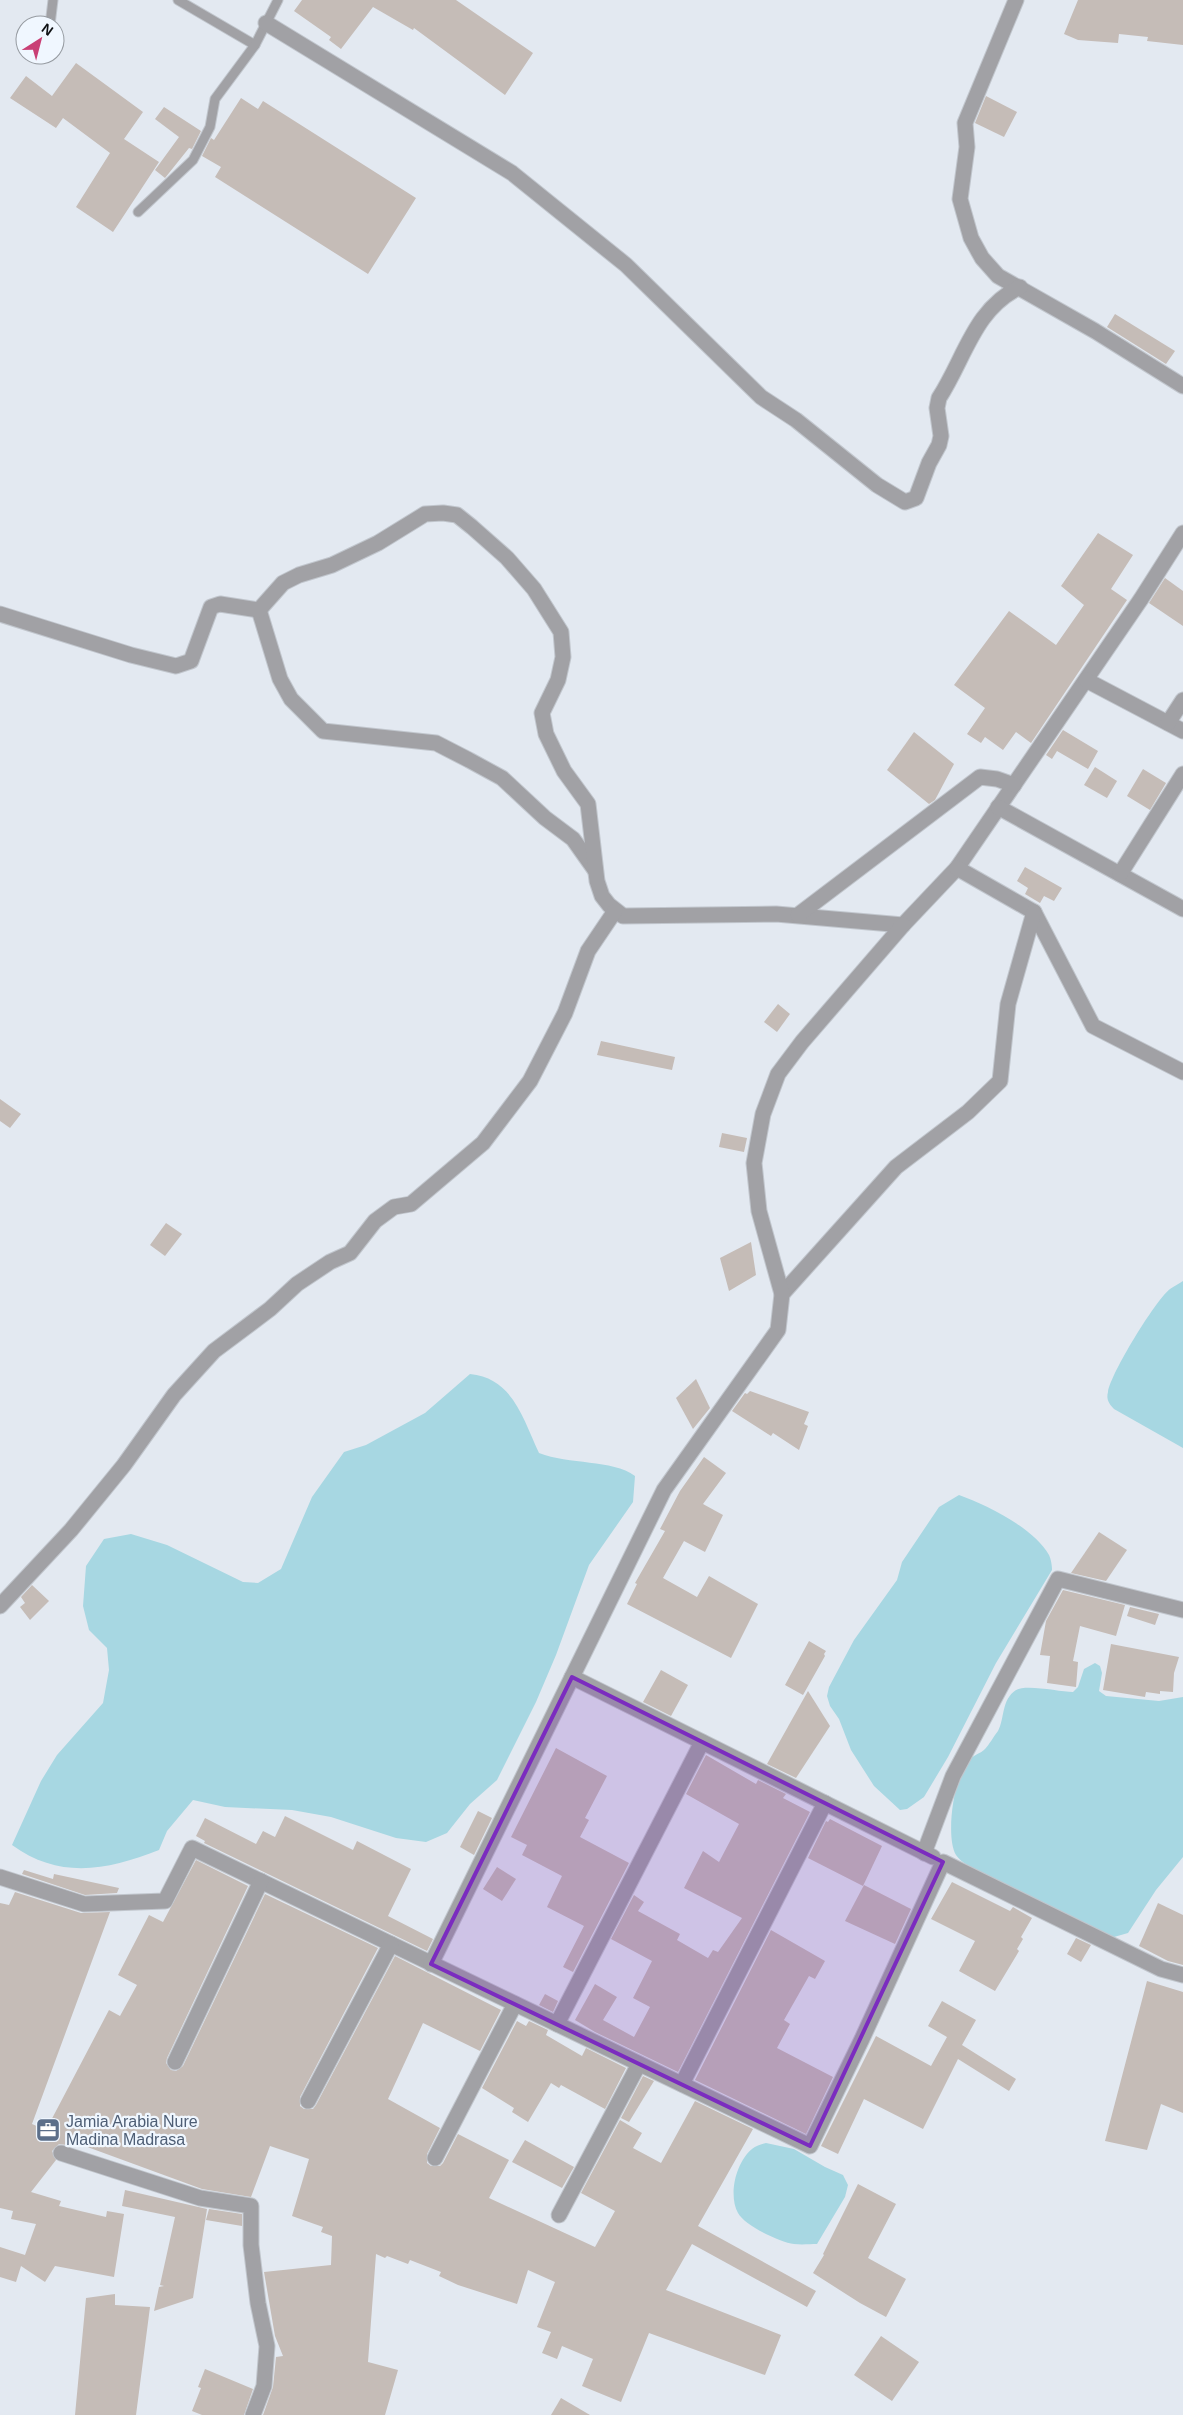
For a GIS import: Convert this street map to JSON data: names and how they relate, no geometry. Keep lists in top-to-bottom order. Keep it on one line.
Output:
{"places":{"office":["Jamia Arabia Nure Madina Madrasa"]},"north":"top right"}
